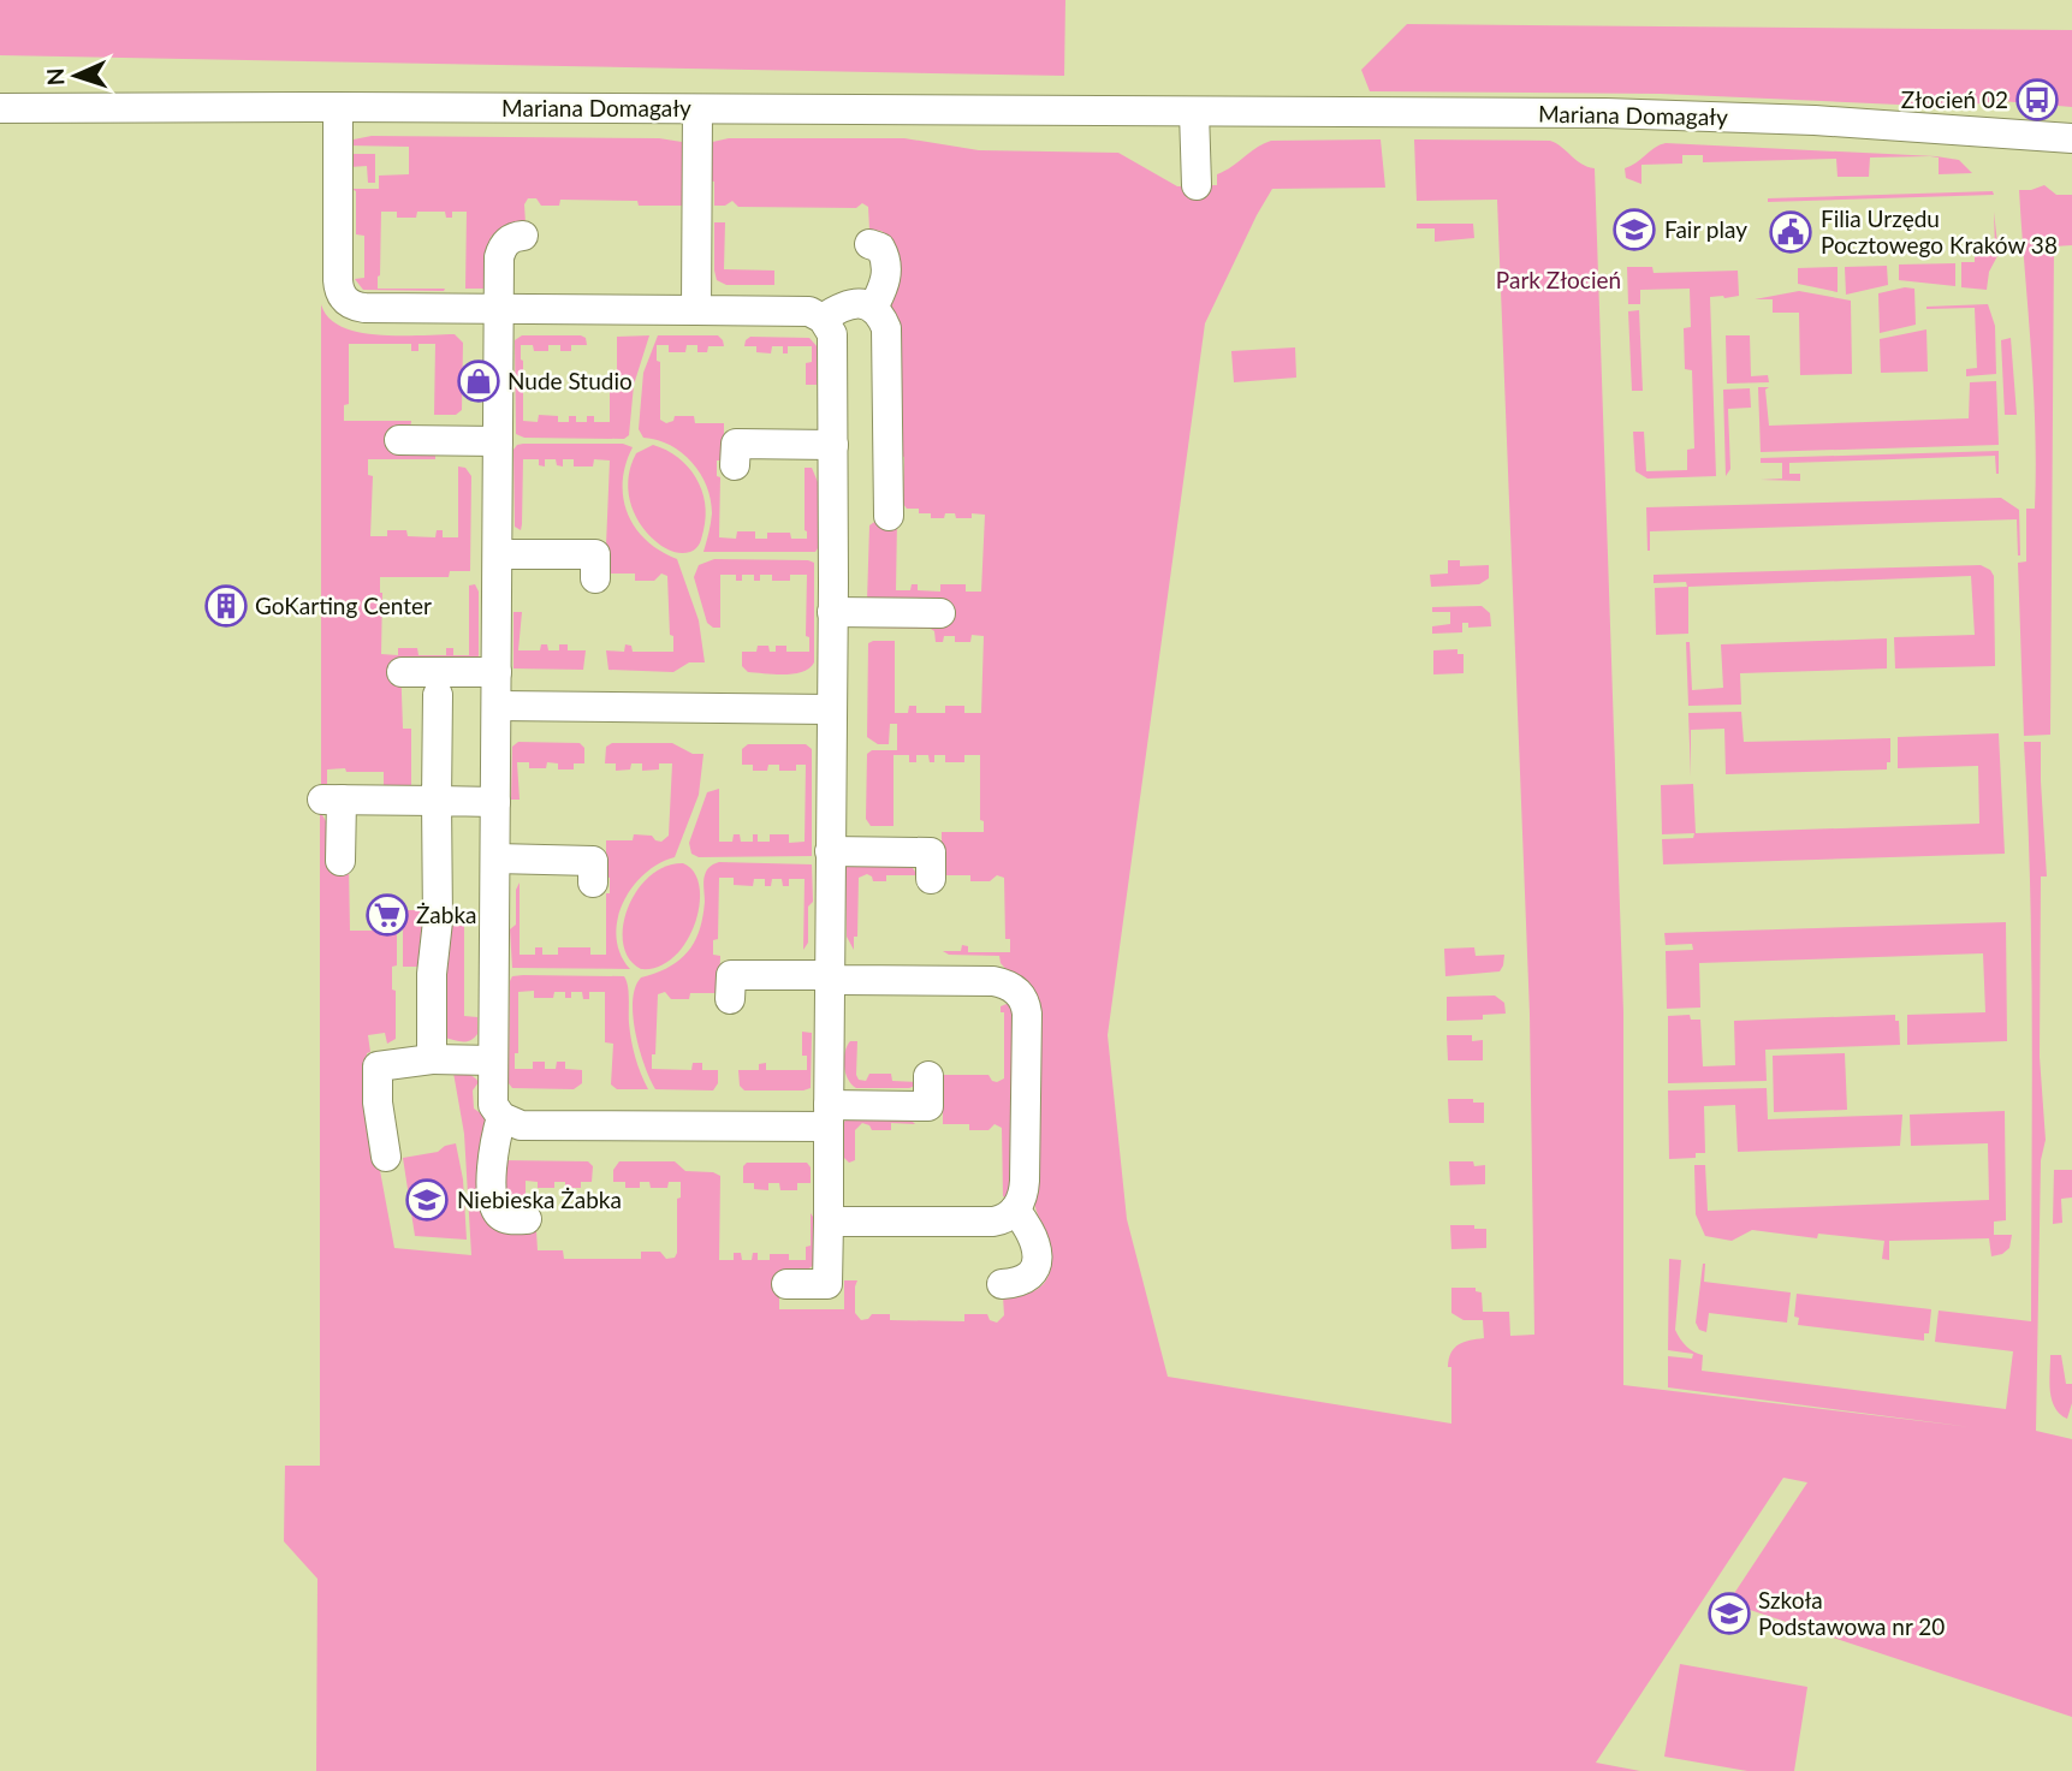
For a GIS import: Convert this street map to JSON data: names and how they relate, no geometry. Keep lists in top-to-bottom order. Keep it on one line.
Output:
{"streets":{"street":["Mariana Domagały"]},"parks":["Park Złocień"],"places":{"bus stop":["Złocień 02"],"school or university":["Fair play","Niebieska Żabka","Szkoła Podstawowa nr 20"],"public building":["Filia Urzędu Pocztowego Kraków 38"],"shop":["Nude Studio"],"building":["GoKarting Center"],"supermarket":["Żabka"]},"north":"left"}
